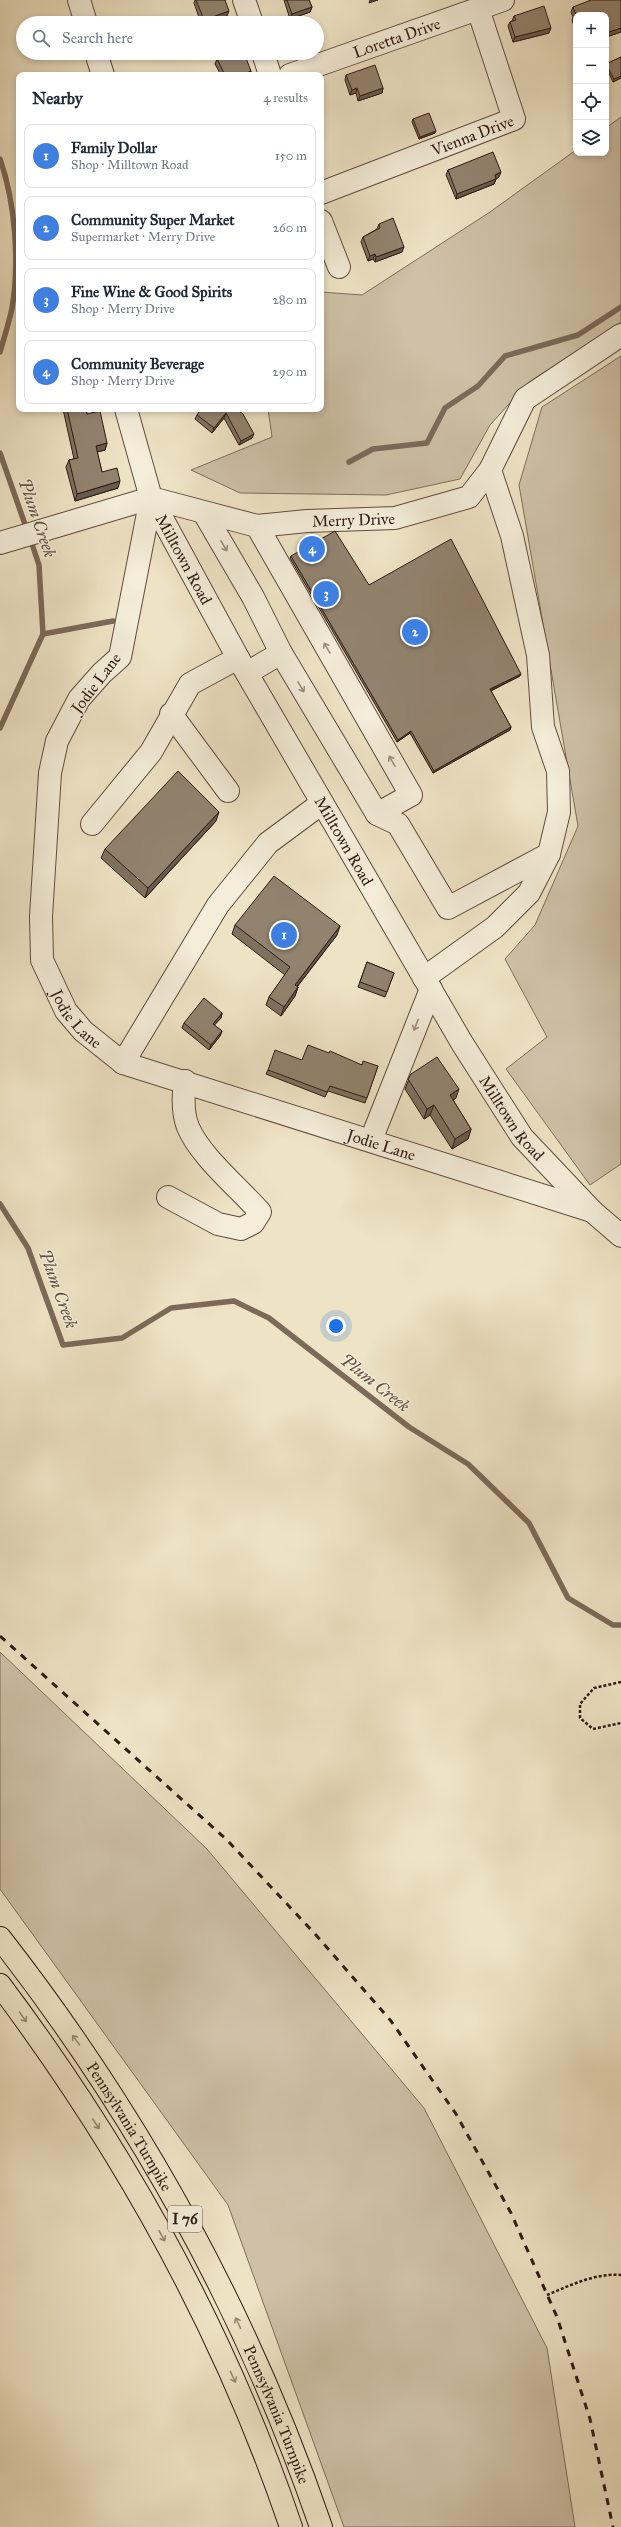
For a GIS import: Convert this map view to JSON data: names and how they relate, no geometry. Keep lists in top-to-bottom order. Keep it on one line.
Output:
{"streets":{"highway":["Pennsylvania Turnpike","I 76"],"street":["Loretta Drive","Vienna Drive","Merry Drive","Milltown Road","Jodie Lane"]},"crossings":[["Loretta Drive","Vienna Drive"],["Merry Drive","Milltown Road"],["Merry Drive","Jodie Lane"],["Milltown Road","Jodie Lane"]],"water":["Plum Creek"],"page":{"map_buttons":["+","−"],"search":"Search here","heading":["Nearby","4 results"],"list":[{"mark":"1","name":"Family Dollar","note":"Shop · Milltown Road","value":"150 m"},{"mark":"2","name":"Community Super Market","note":"Supermarket · Merry Drive","value":"260 m"},{"mark":"3","name":"Fine Wine & Good Spirits","note":"Shop · Merry Drive","value":"280 m"},{"mark":"4","name":"Community Beverage","note":"Shop · Merry Drive","value":"290 m"}],"pins":["4","3","2","1"]}}
